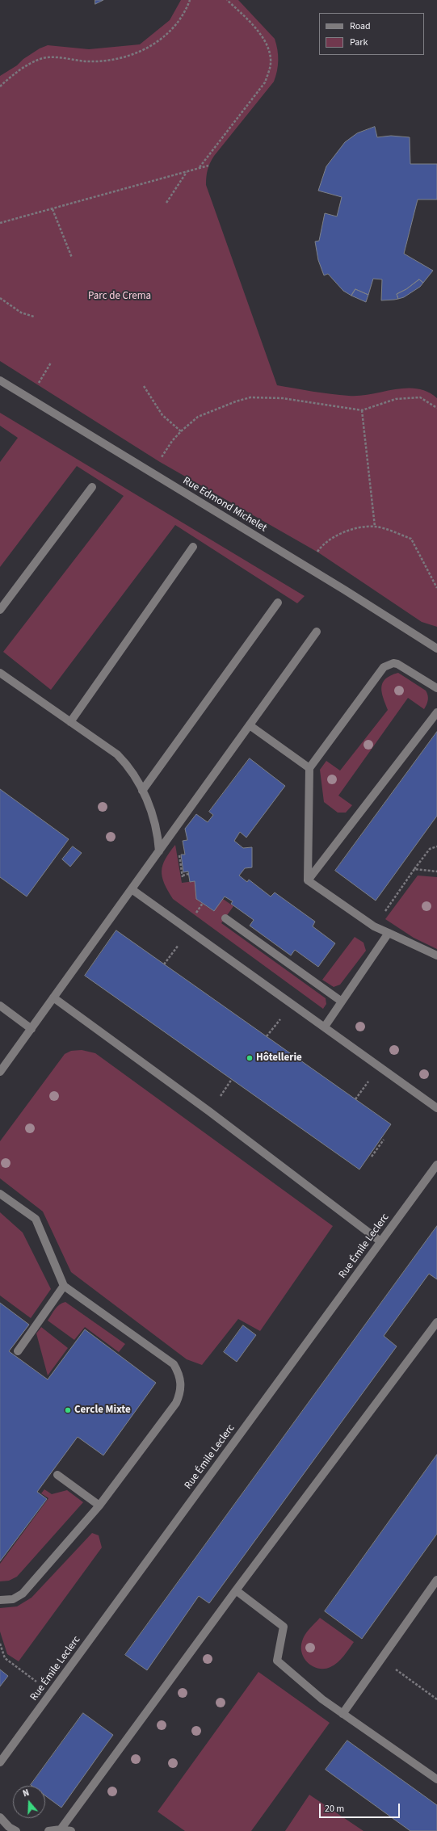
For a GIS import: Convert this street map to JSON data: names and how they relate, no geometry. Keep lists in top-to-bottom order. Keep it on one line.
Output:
{"streets":{"street":["Rue Edmond Michelet","Rue Émile Leclerc"]},"parks":["Parc de Crema"],"places":["Hôtellerie","Cercle Mixte"],"legend":["Road","Park"],"scale_bar":"20 m","north":"top"}
